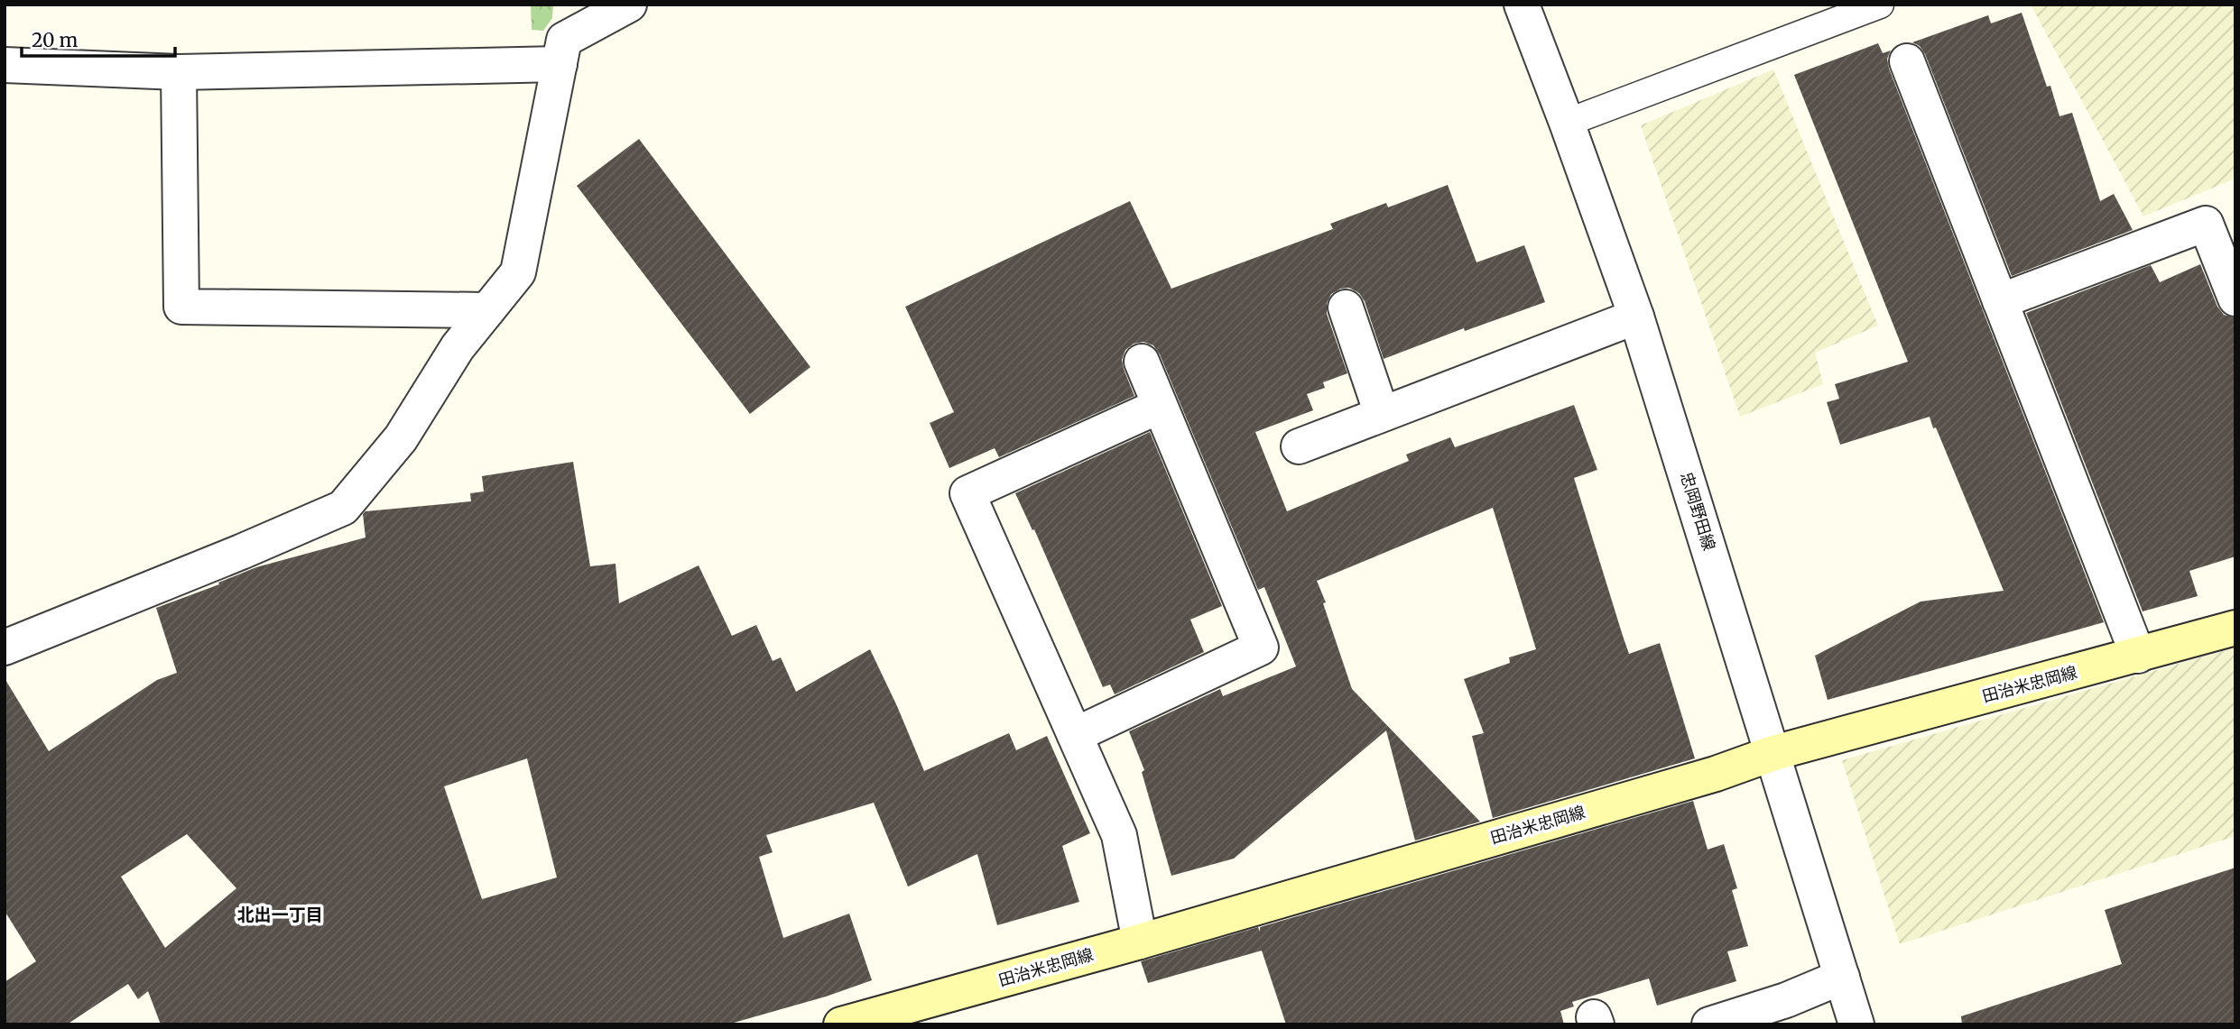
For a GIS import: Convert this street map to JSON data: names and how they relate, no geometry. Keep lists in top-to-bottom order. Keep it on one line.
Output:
{"streets":{"main road":["田治米忠岡線"],"street":["忠岡野田線"]},"crossings":[["忠岡野田線","田治米忠岡線"]],"districts":["北出一丁目"],"scale_bar":"20 m"}
